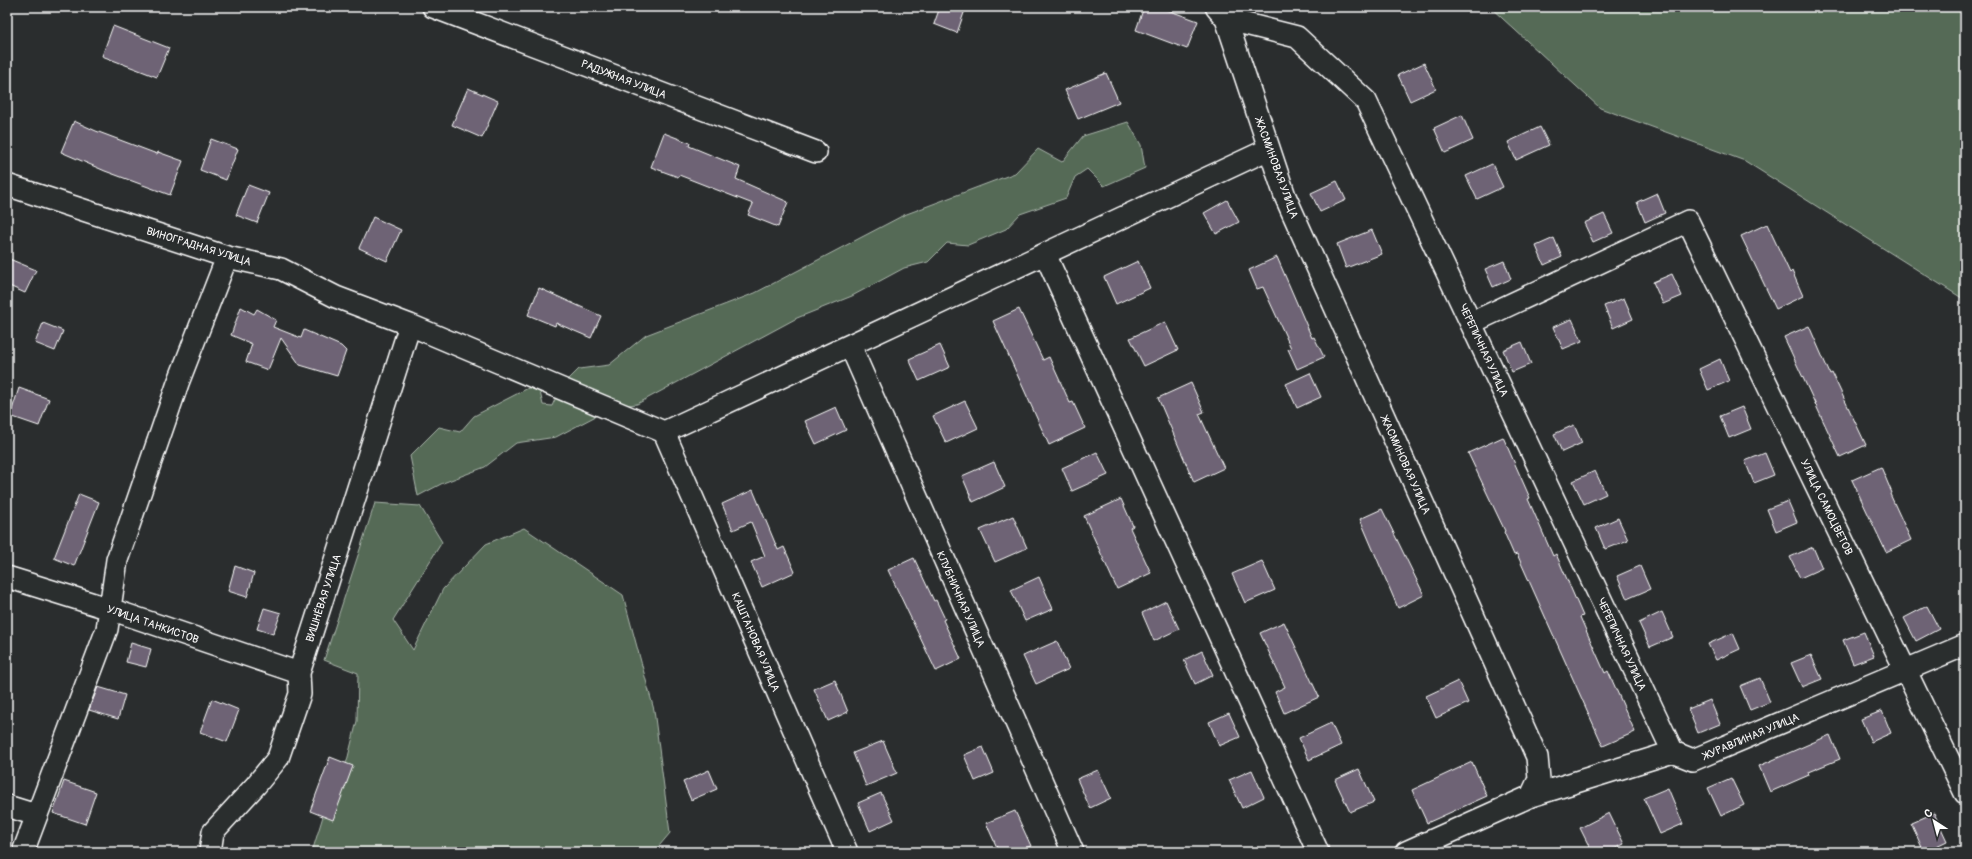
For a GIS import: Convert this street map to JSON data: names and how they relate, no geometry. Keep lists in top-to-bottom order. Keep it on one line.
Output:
{"streets":{"street":["РАДУЖНАЯ УЛИЦА","ЖАСМИНОВАЯ УЛИЦА","ВИНОГРАДНАЯ УЛИЦА","ЧЕРЕПИЧНАЯ УЛИЦА","УЛИЦА САМОЦВЕТОВ","ВИШНЁВАЯ УЛИЦА","КЛУБНИЧНАЯ УЛИЦА","УЛИЦА ТАНКИСТОВ","КАШТАНОВАЯ УЛИЦА","ЖУРАВЛИНАЯ УЛИЦА"]},"crossings":[["ЖАСМИНОВАЯ УЛИЦА","ЧЕРЕПИЧНАЯ УЛИЦА"],["ВИНОГРАДНАЯ УЛИЦА","ВИШНЁВАЯ УЛИЦА"],["ВИНОГРАДНАЯ УЛИЦА","КАШТАНОВАЯ УЛИЦА"],["ЧЕРЕПИЧНАЯ УЛИЦА","УЛИЦА САМОЦВЕТОВ"],["ЧЕРЕПИЧНАЯ УЛИЦА","ЖУРАВЛИНАЯ УЛИЦА"],["УЛИЦА САМОЦВЕТОВ","ЖУРАВЛИНАЯ УЛИЦА"],["ВИШНЁВАЯ УЛИЦА","УЛИЦА ТАНКИСТОВ"]],"north":"top left"}
